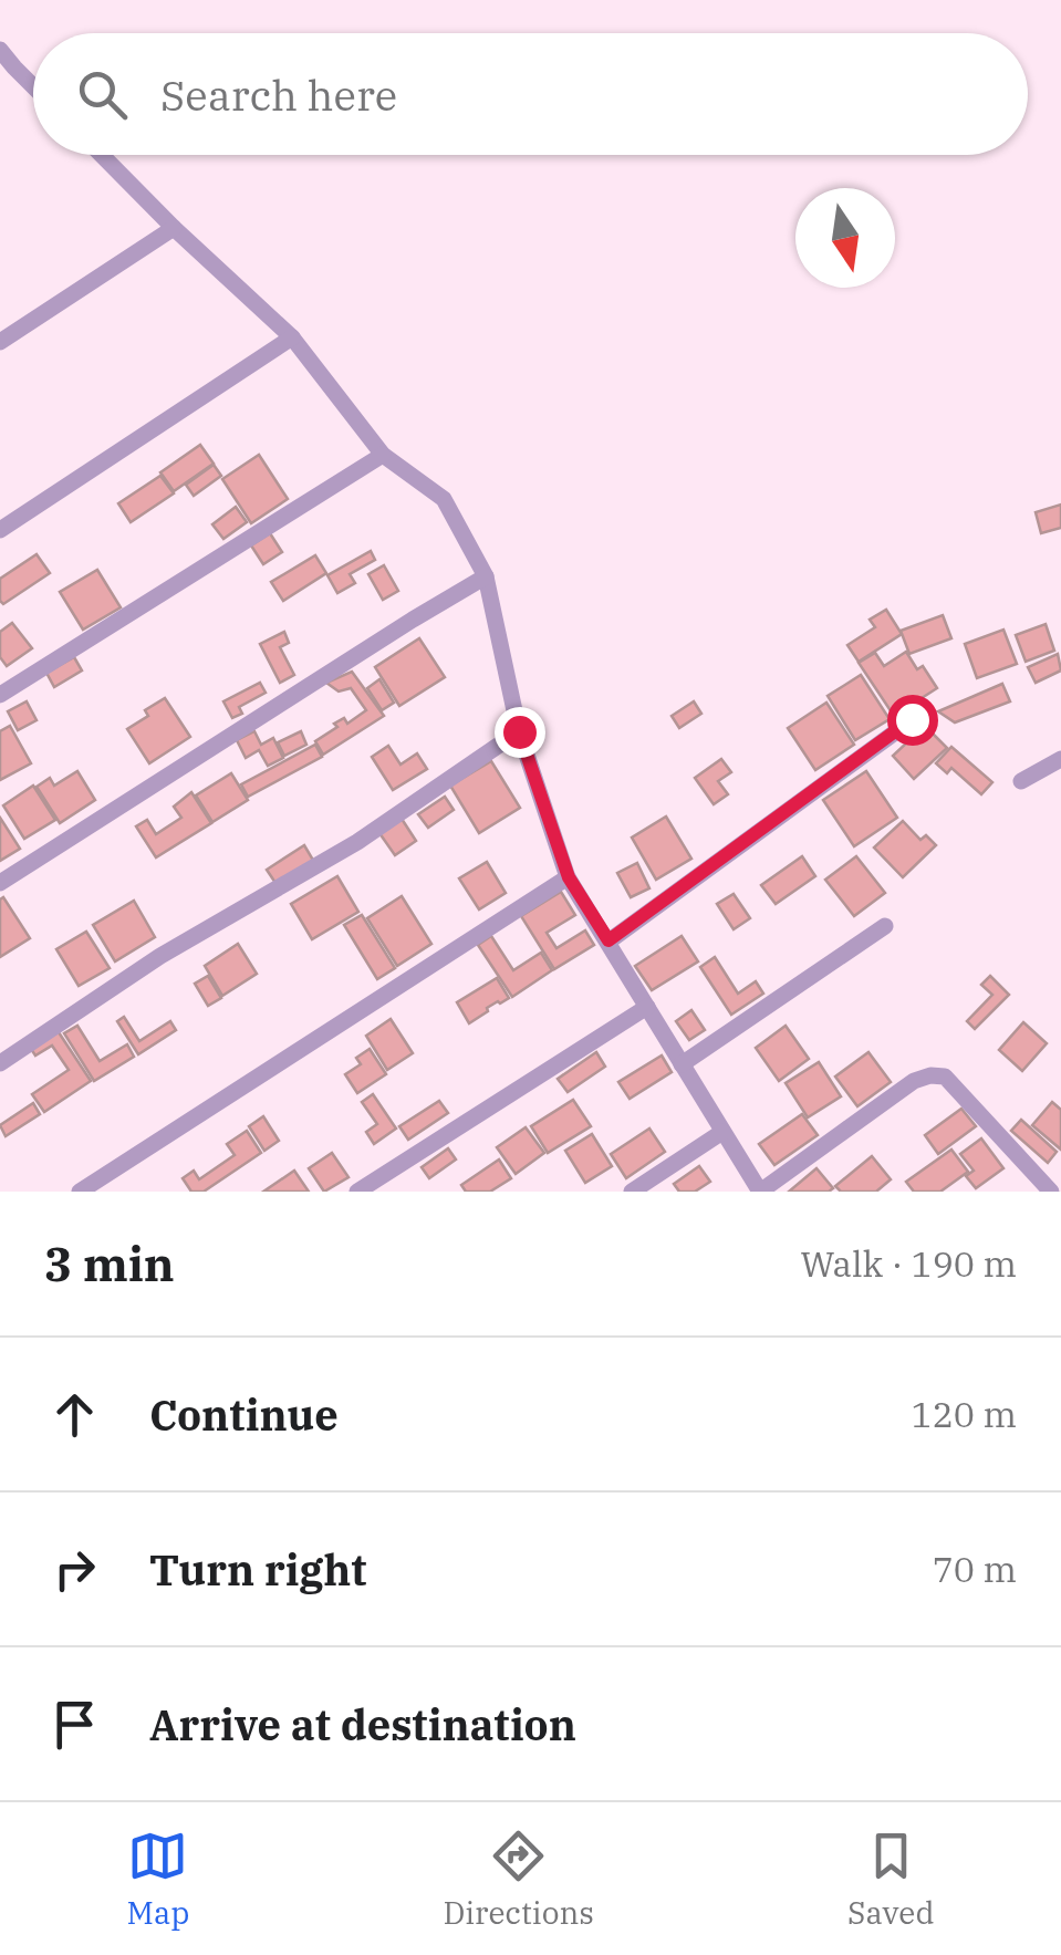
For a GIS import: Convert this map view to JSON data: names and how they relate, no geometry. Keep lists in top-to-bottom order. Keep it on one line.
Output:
{"north":"bottom","page":{"search":"Search here","heading":["3 min","Walk · 190 m"],"list":[["Continue","120 m"],["Turn right","70 m"],"Arrive at destination"],"nav":["Map","Directions","Saved"]}}
